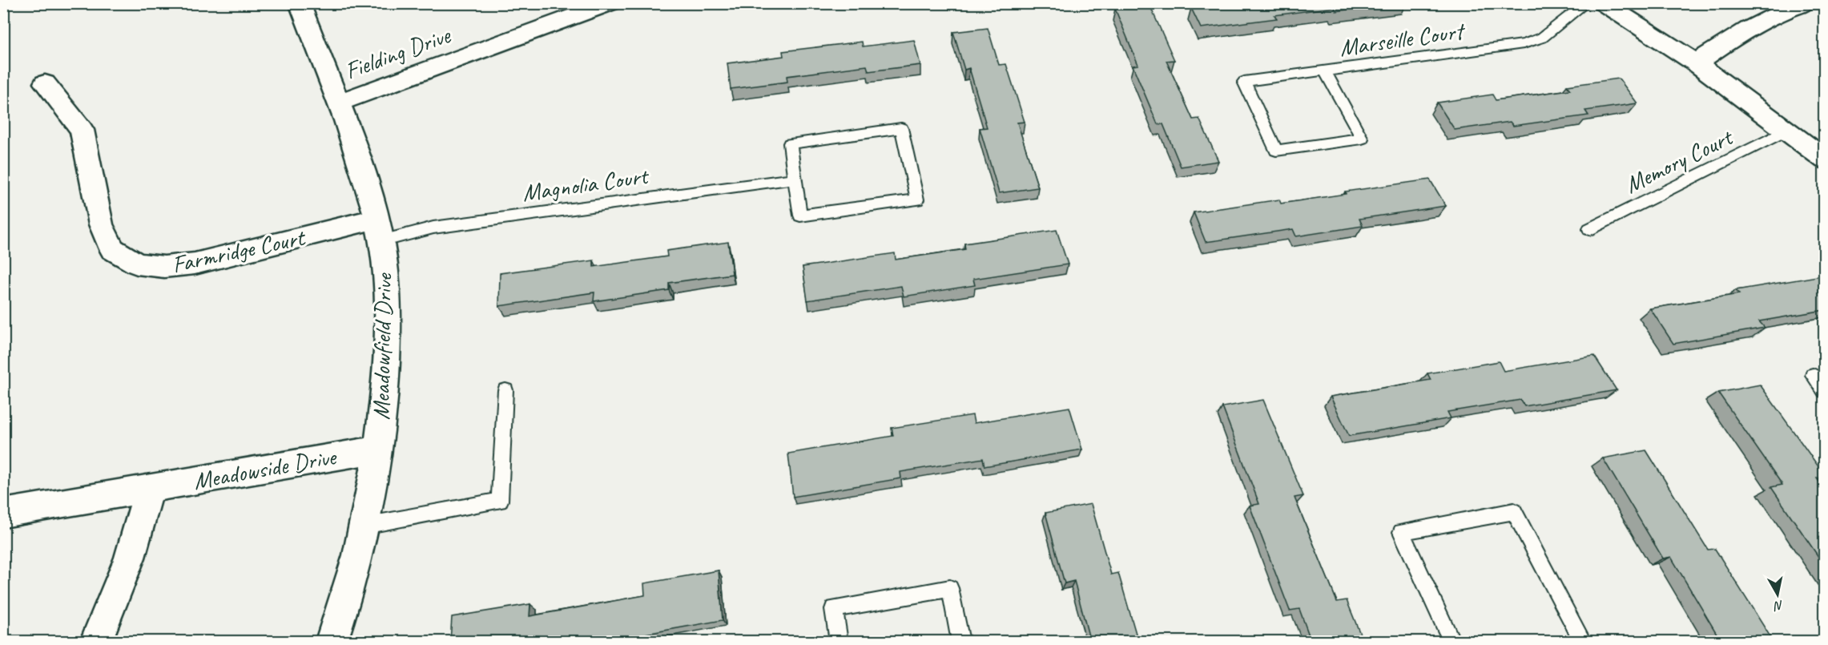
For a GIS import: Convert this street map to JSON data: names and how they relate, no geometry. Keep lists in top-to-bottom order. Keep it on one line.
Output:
{"streets":{"street":["Fielding Drive","Farmridge Court","Meadowfield Drive","Meadowside Drive"],"lane":["Marseille Court","Memory Court","Magnolia Court"]},"crossings":[["Fielding Drive","Meadowfield Drive"],["Magnolia Court","Farmridge Court"],["Magnolia Court","Meadowfield Drive"],["Farmridge Court","Meadowfield Drive"],["Meadowfield Drive","Meadowside Drive"]],"north":"bottom"}
